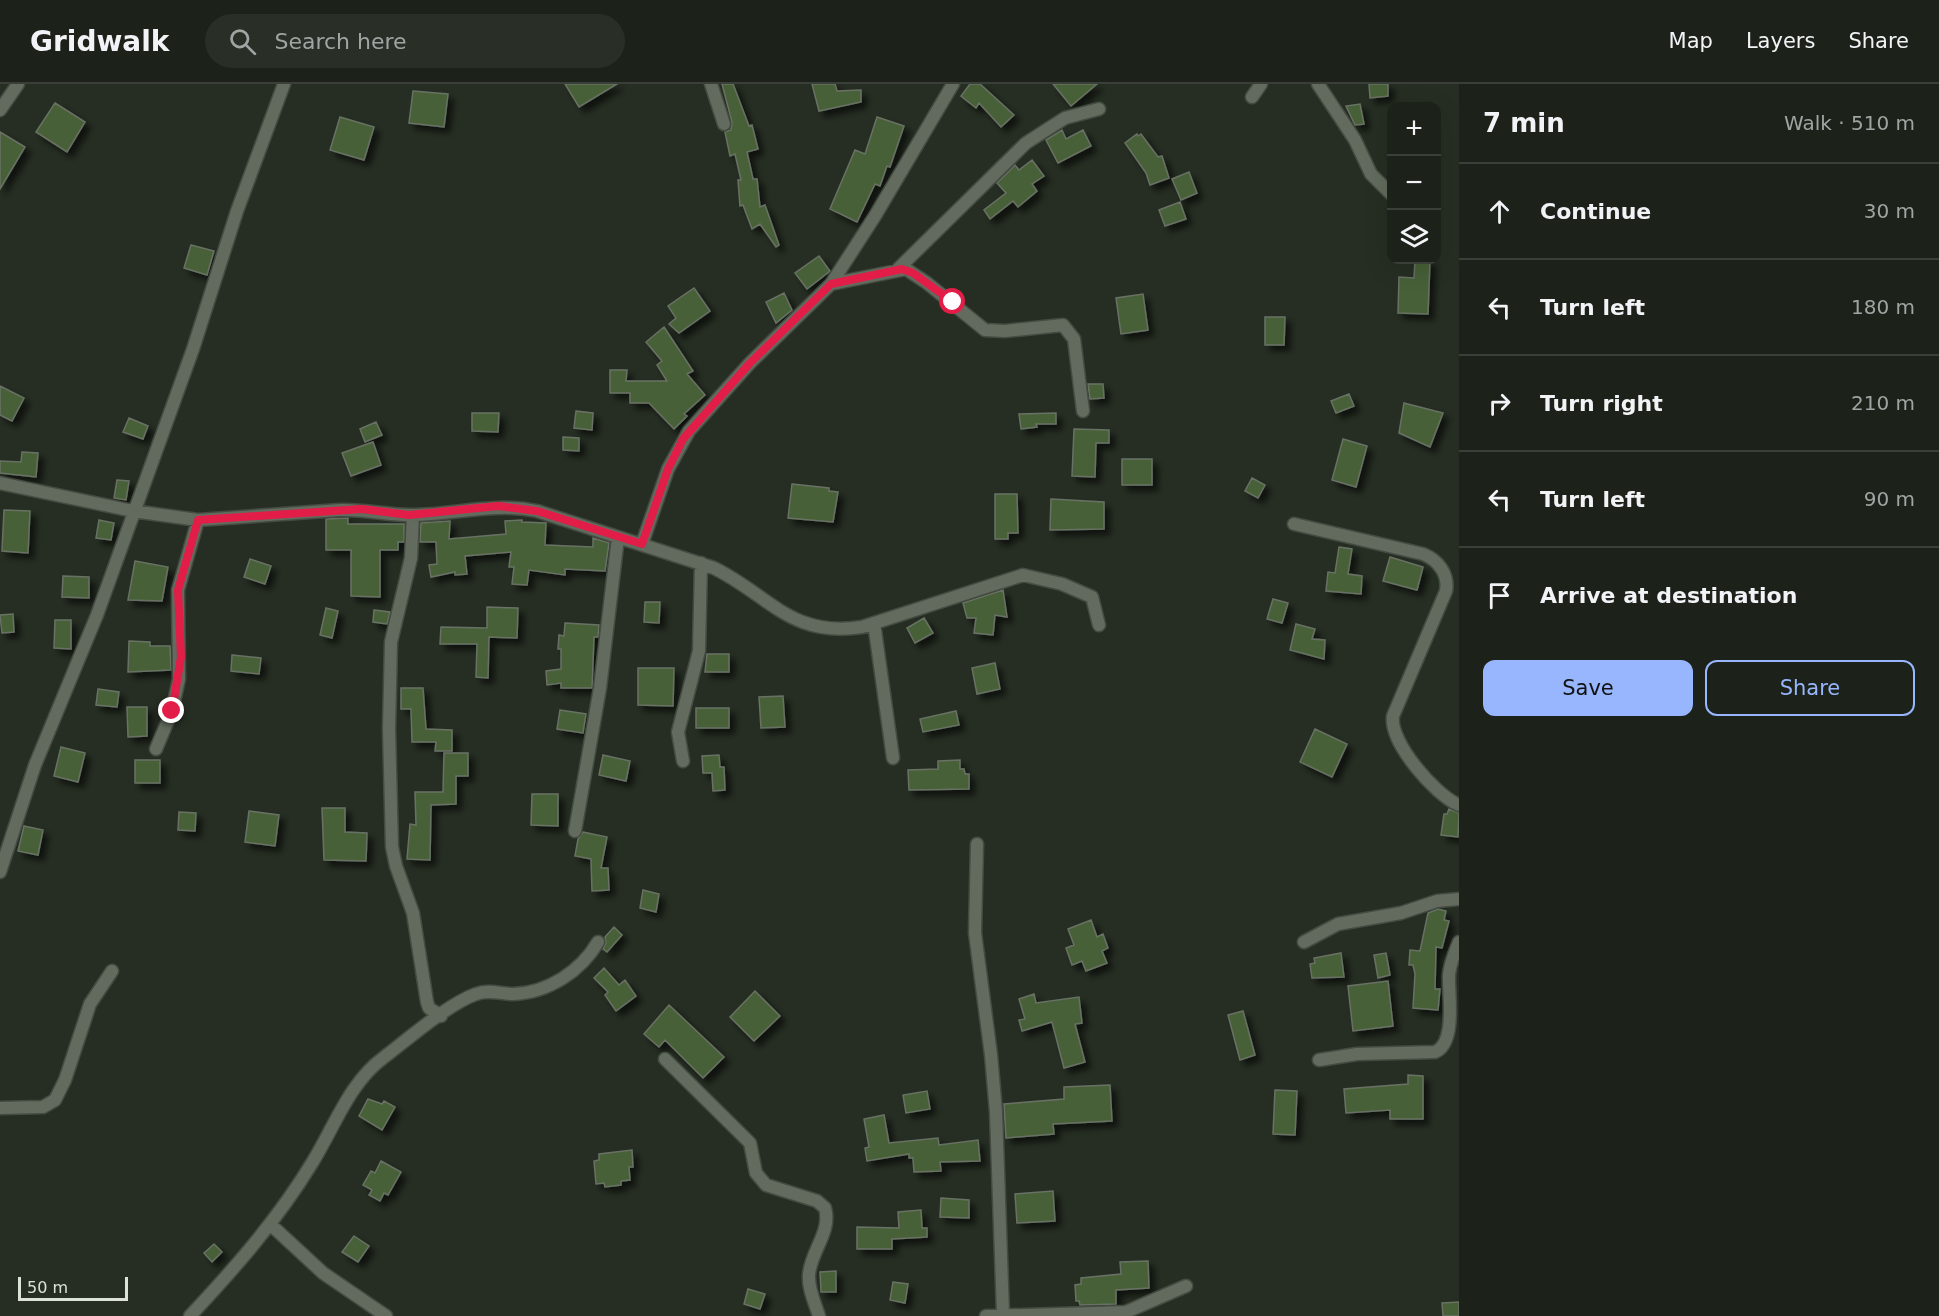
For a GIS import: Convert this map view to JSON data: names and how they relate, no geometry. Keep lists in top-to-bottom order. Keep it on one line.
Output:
{"scale_bar":"50 m","page":{"header":"Gridwalk","search":"Search here","nav":["Map","Layers","Share"],"heading":["7 min","Walk · 510 m"],"map_buttons":["+","−"],"list":[["Continue","30 m"],["Turn left","180 m"],["Turn right","210 m"],["Turn left","90 m"],"Arrive at destination"],"buttons":["Save","Share"],"scale":"50 m"}}
